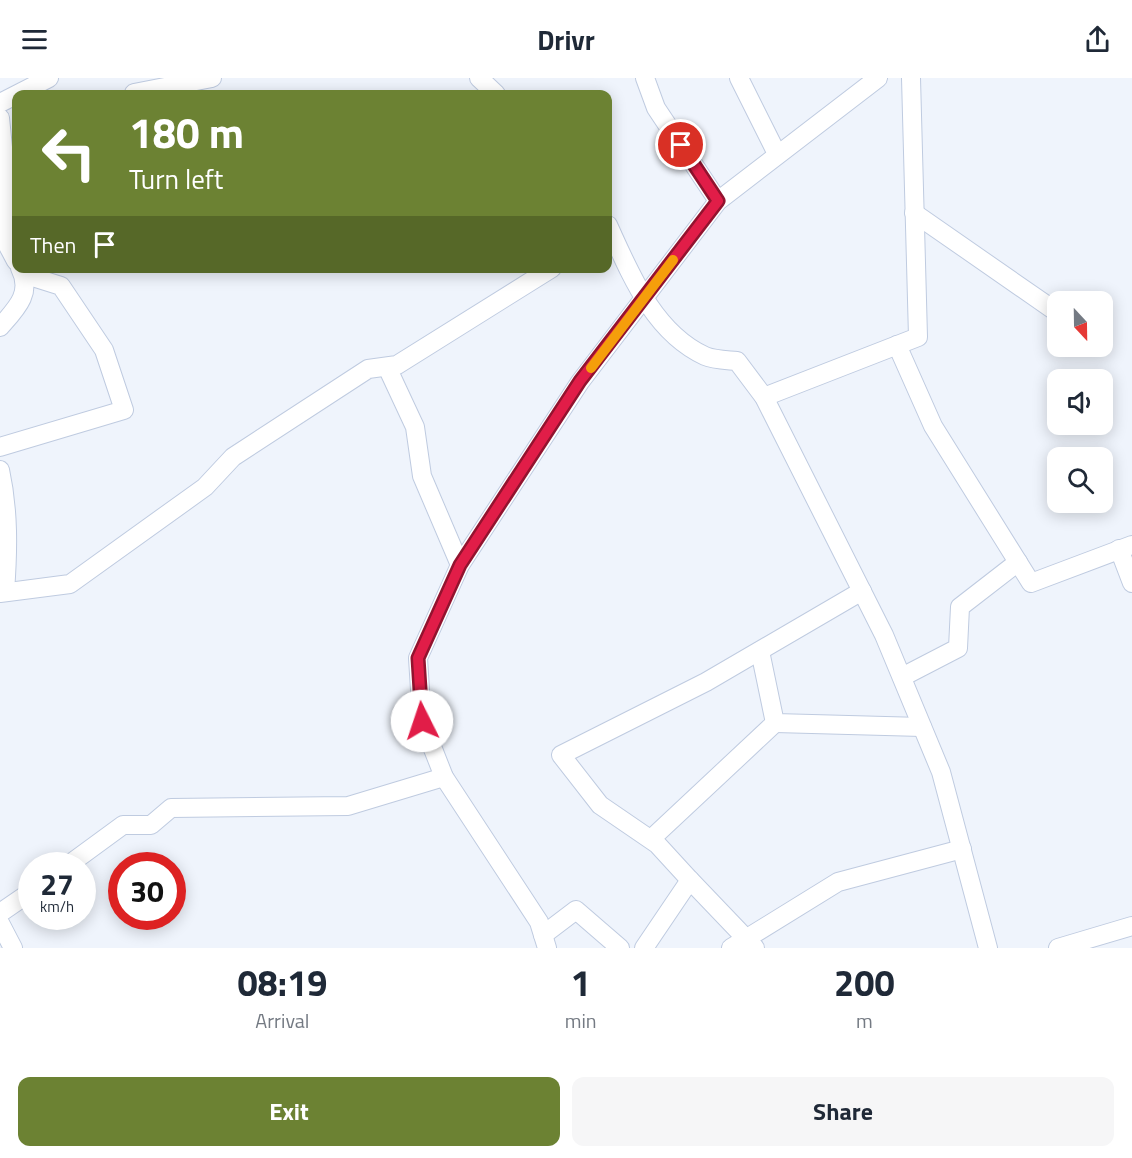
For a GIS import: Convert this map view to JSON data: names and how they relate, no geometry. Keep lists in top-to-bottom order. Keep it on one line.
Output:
{"north":"bottom","page":{"header":"Drivr","turn":["180 m","Turn left"],"then":"Then","speed":"27 km/h","limit":"30","eta":["08:19","Arrival","1","min","200","m"],"buttons":["Exit","Share"]}}
